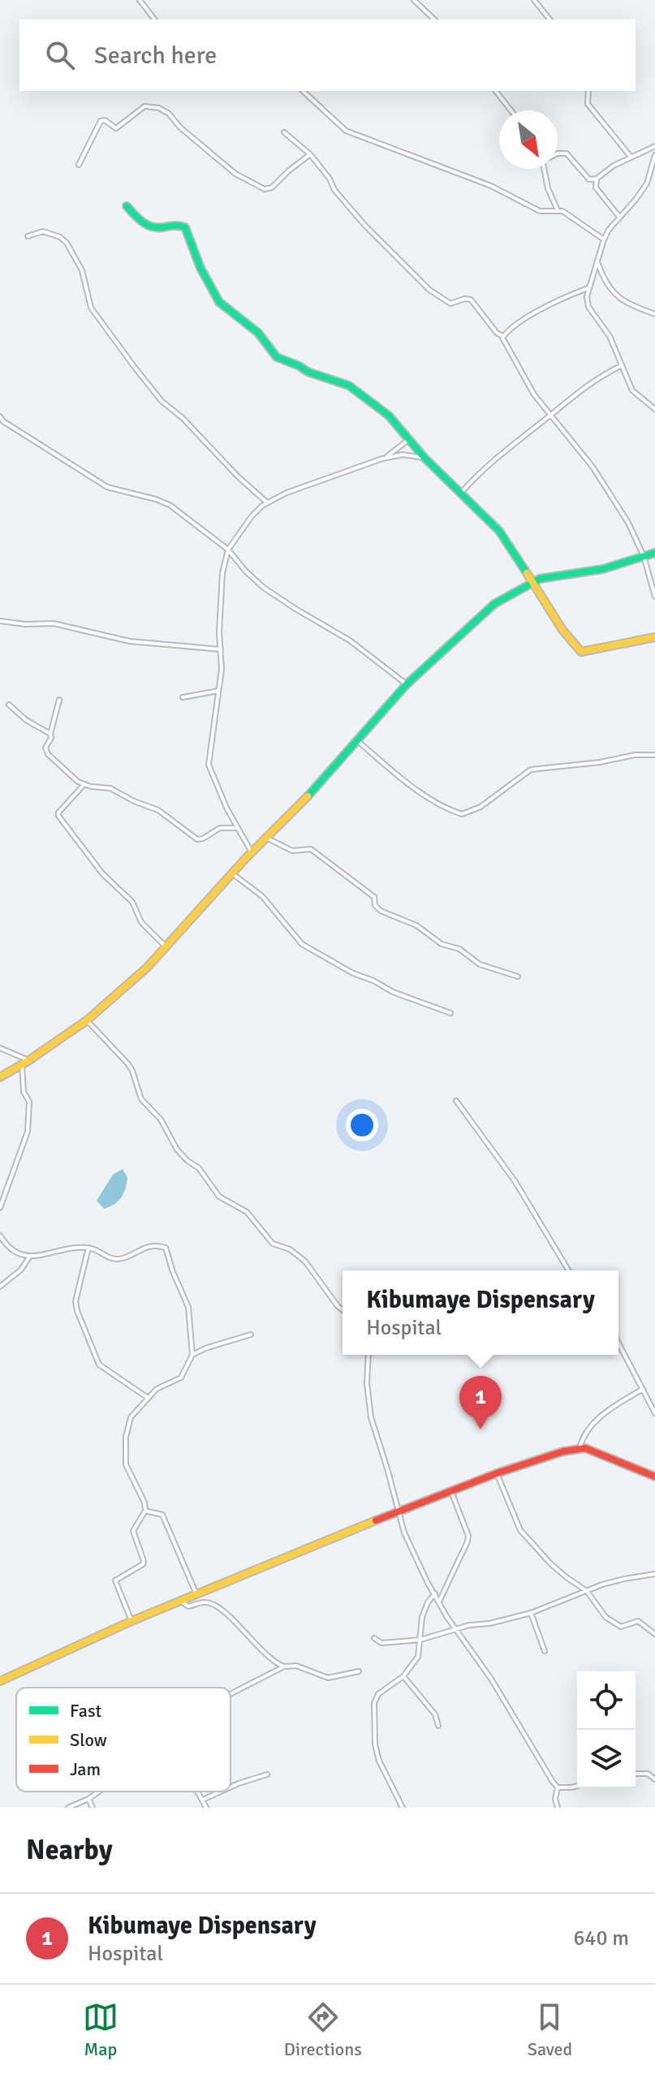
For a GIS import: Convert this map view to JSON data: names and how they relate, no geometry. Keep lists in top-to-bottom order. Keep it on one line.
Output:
{"legend":["Fast","Slow","Jam"],"north":"bottom right","page":{"search":"Search here","popup":["Kibumaye Dispensary","Hospital"],"pins":"1","heading":"Nearby","list":[{"mark":"1","name":"Kibumaye Dispensary","note":"Hospital","value":"640 m"}],"nav":["Map","Directions","Saved"]}}
